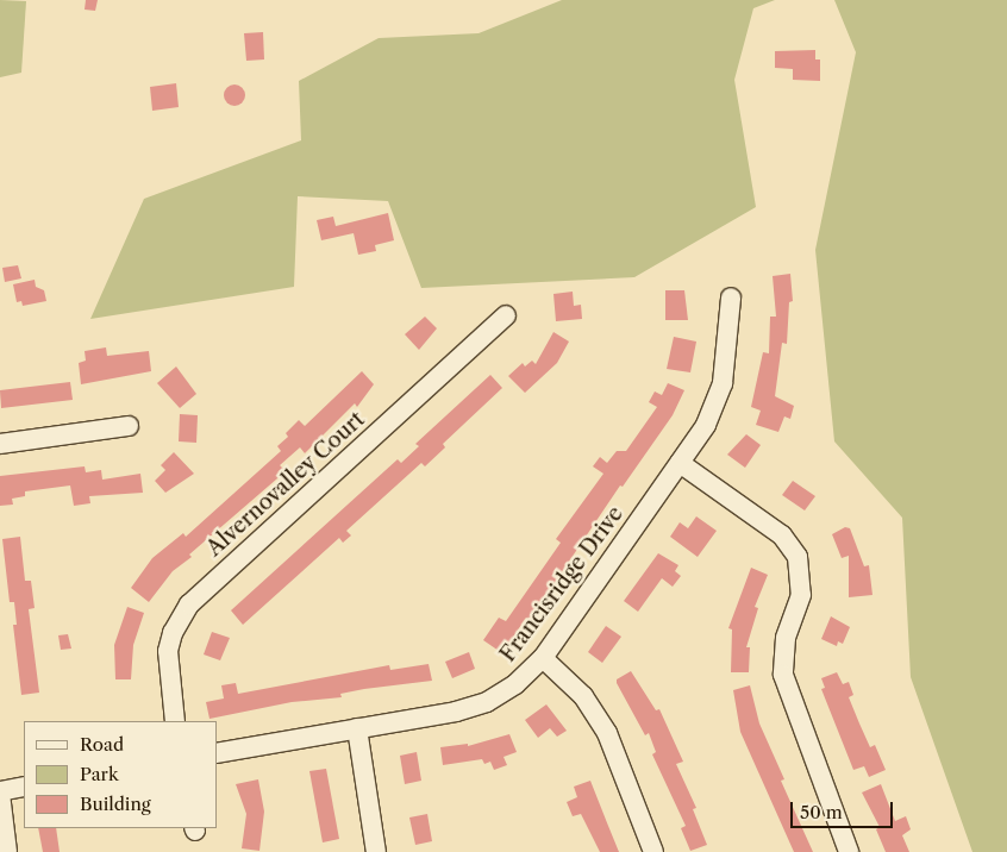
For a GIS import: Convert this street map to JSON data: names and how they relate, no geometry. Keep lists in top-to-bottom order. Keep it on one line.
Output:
{"streets":{"street":["Alvernovalley Court","Francisridge Drive"]},"legend":["Road","Park","Building"],"scale_bar":"50 m"}
